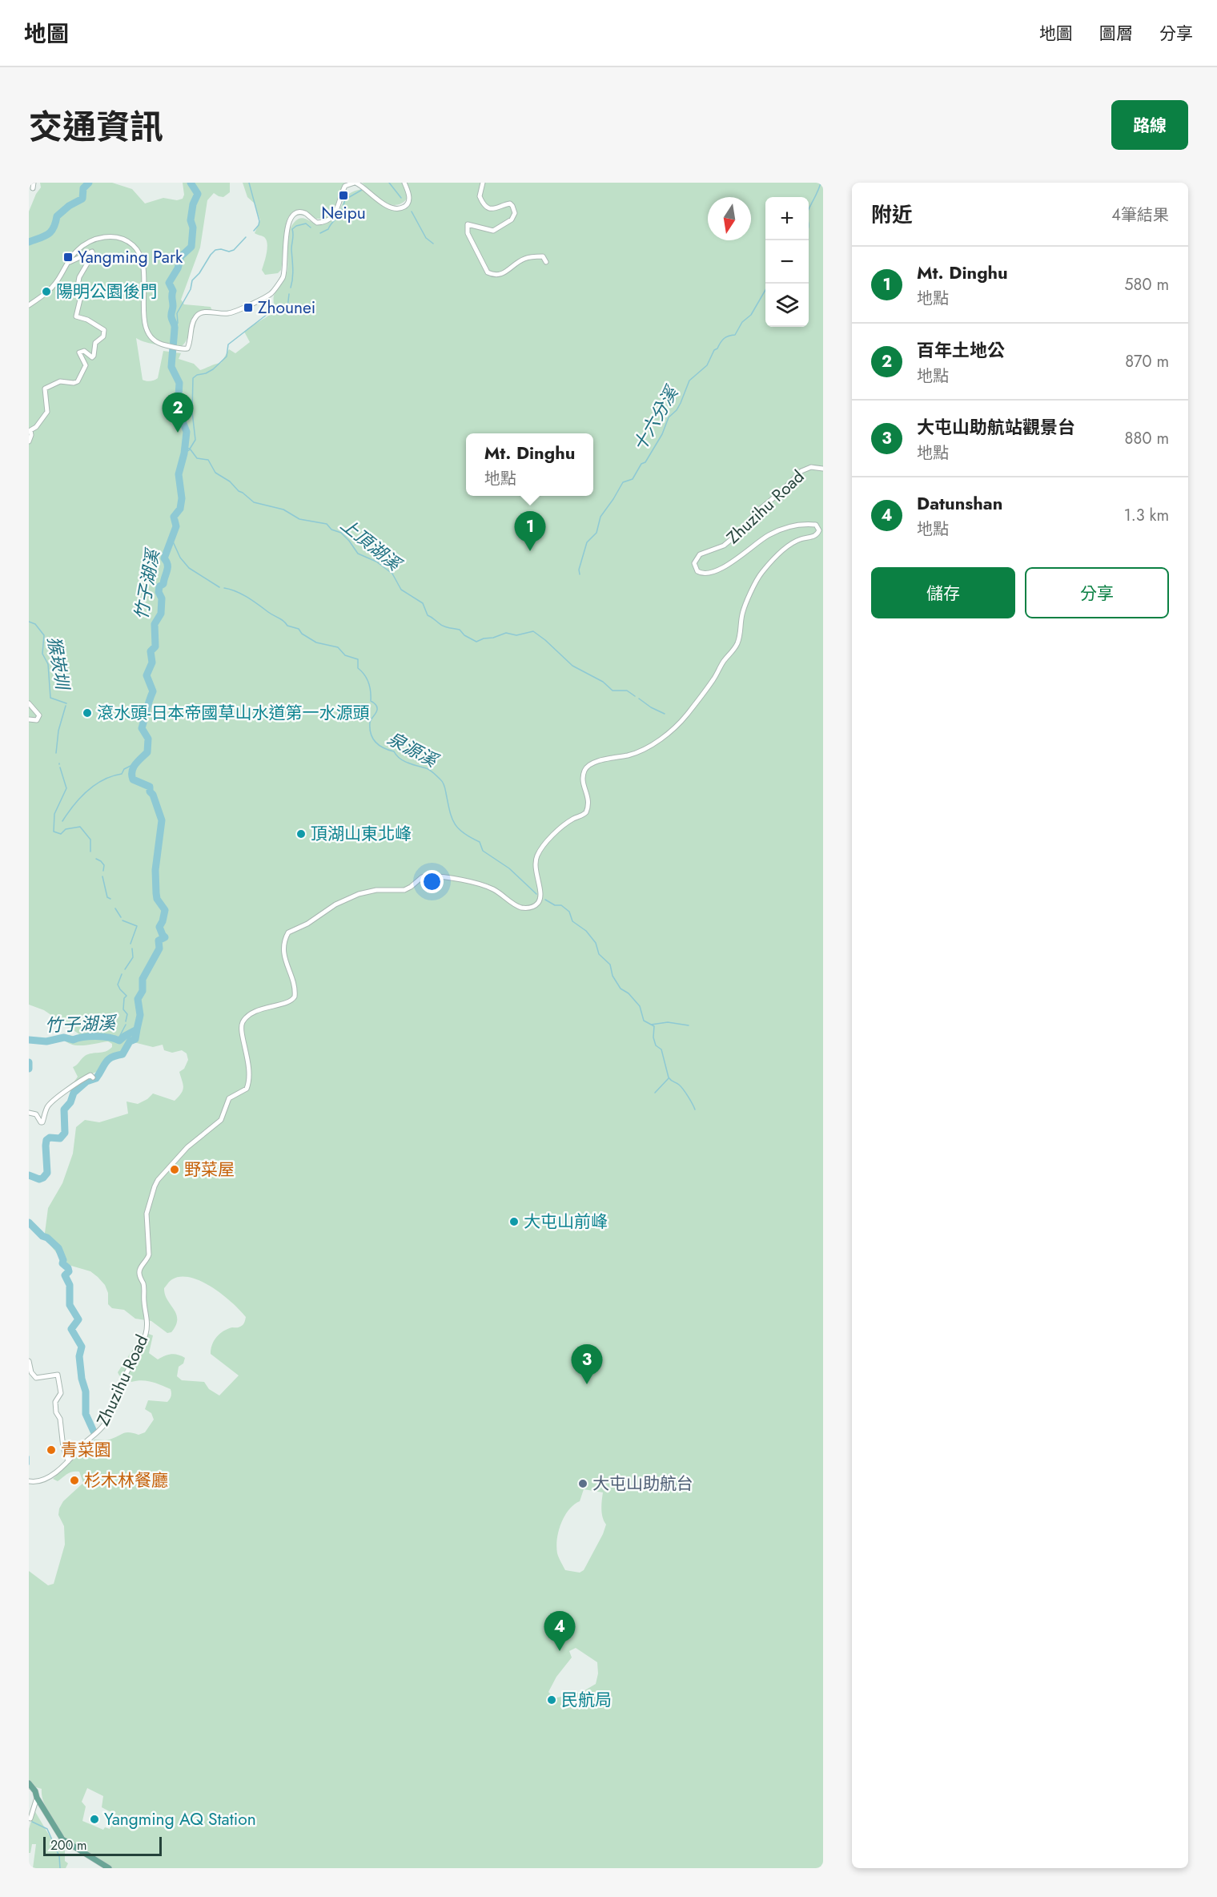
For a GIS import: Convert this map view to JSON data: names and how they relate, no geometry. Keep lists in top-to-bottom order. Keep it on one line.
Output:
{"streets":{"street":["Zhuzihu Road"]},"water":["十六分溪","上頂湖溪","竹子湖溪","猴崁圳","泉源溪"],"places":{"transit":["Neipu","Yangming Park","Zhounei"],"other":["陽明公園後門","滾水頭-日本帝國草山水道第一水源頭","頂湖山東北峰","野菜屋","大屯山前峰","青菜園","杉木林餐廳","大屯山助航台","民航局","Yangming AQ Station"]},"scale_bar":"200 m","north":"bottom","page":{"header":"地圖","nav":["地圖","圖層","分享"],"title":"交通資訊","buttons":["路線",["儲存","分享"]],"heading":["附近","4筆結果"],"map_buttons":["+","−"],"list":[{"mark":"1","name":"Mt. Dinghu","note":"地點","value":"580 m"},{"mark":"2","name":"百年土地公","note":"地點","value":"870 m"},{"mark":"3","name":"大屯山助航站觀景台","note":"地點","value":"880 m"},{"mark":"4","name":"Datunshan","note":"地點","value":"1.3 km"}],"pins":["2","1","3","4"],"popup":["Mt. Dinghu","地點"],"scale":"200 m"}}
